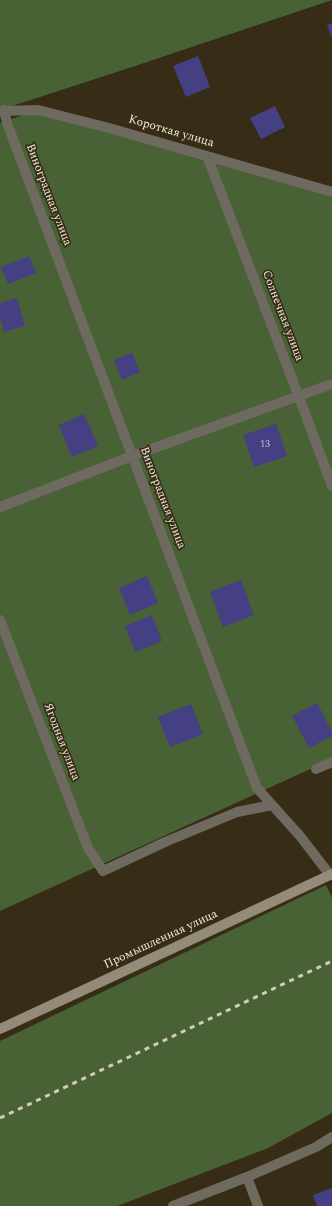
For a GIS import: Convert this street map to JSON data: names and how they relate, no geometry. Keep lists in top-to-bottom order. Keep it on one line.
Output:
{"streets":{"street":["Короткая улица","Виноградная улица","Солнечная улица","Ягодная улица","Промышленная улица"]},"crossings":[["Короткая улица","Виноградная улица"],["Короткая улица","Солнечная улица"],["Виноградная улица","Ягодная улица"],["Виноградная улица","Промышленная улица"]],"house_numbers":["13"]}
